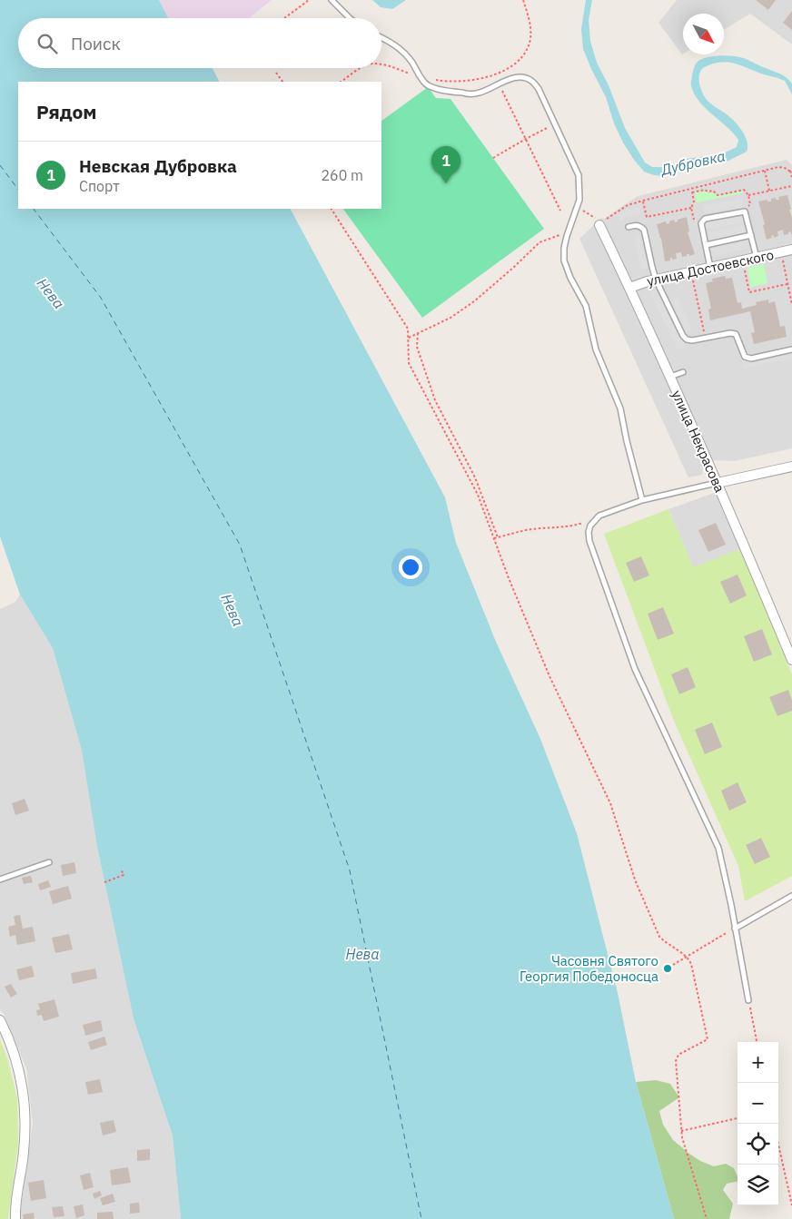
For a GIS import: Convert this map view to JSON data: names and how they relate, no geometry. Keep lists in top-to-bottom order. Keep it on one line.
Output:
{"streets":{"street":["улица Достоевского","улица Некрасова"]},"crossings":[["улица Достоевского","улица Некрасова"]],"water":["Дубровка","Нева"],"places":["Часовня Святого Георгия Победоносца"],"north":"bottom right","page":{"search":"Поиск","heading":"Рядом","list":[{"mark":"1","name":"Невская Дубровка","note":"Спорт","value":"260 m"}],"pins":"1","map_buttons":["+","−"]}}
